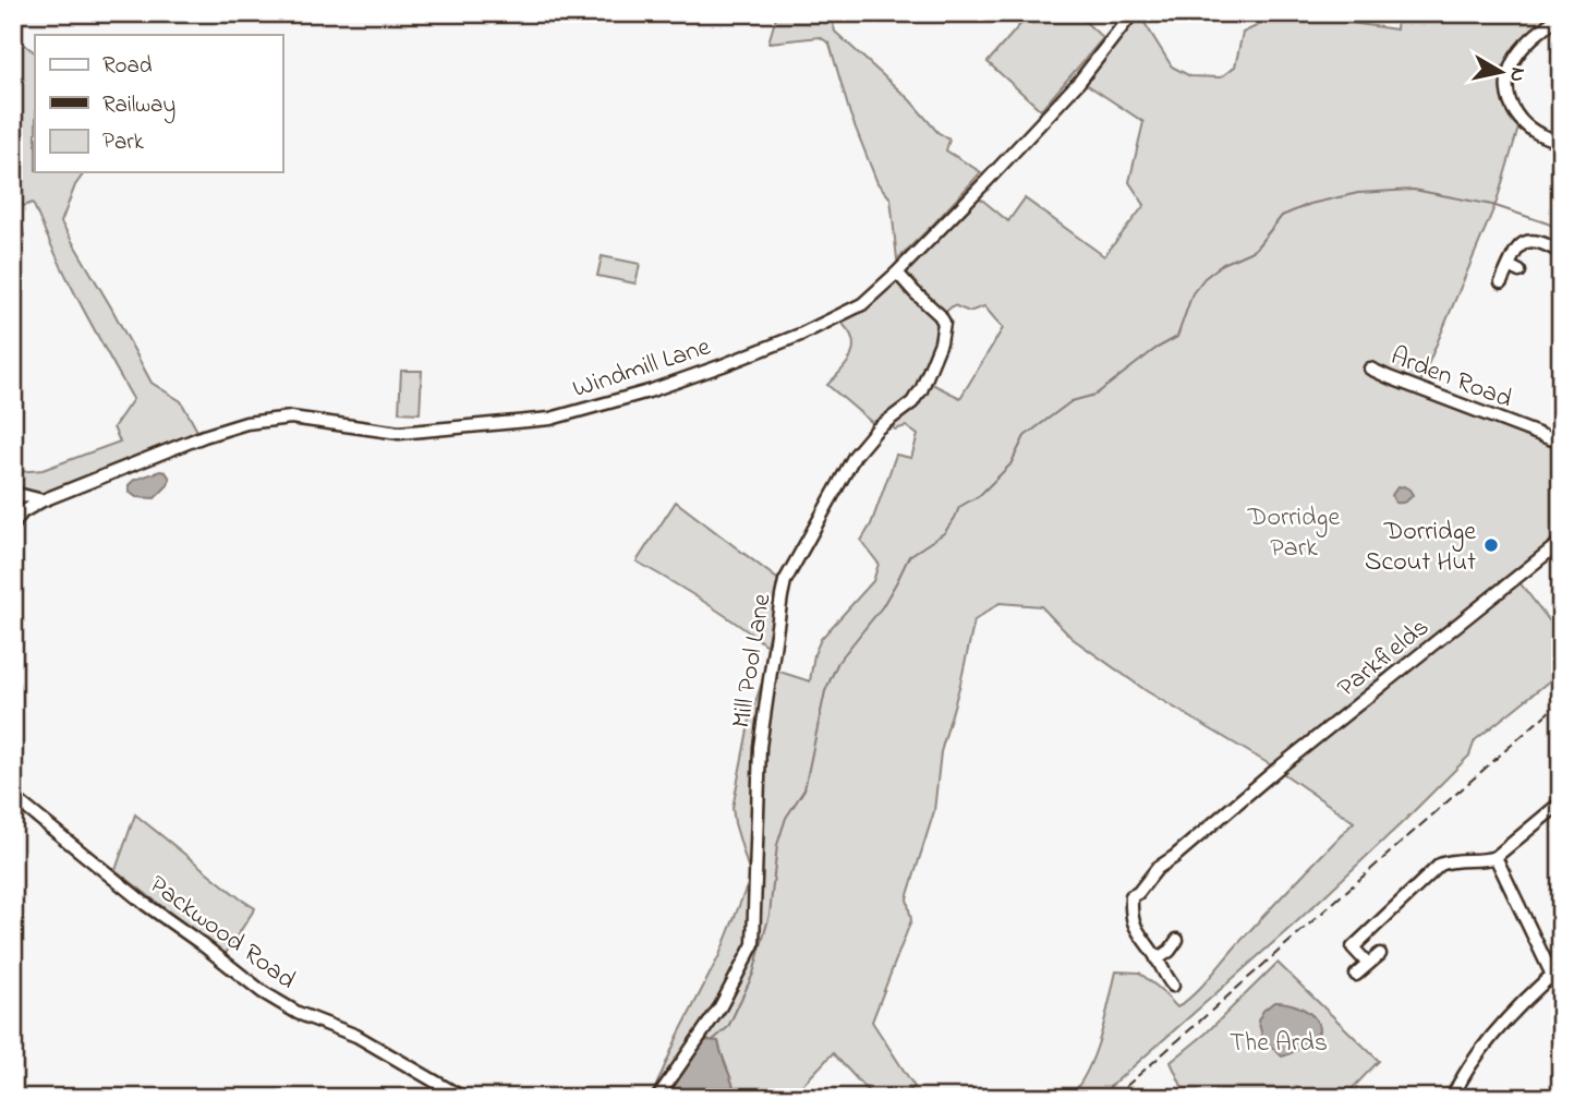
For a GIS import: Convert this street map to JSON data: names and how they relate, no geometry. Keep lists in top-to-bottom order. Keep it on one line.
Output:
{"streets":{"street":["Windmill Lane","Arden Road","Parkfields","Mill Pool Lane","Packwood Road"]},"crossings":[["Windmill Lane","Mill Pool Lane"]],"parks":["Dorridge Park","The Ards"],"places":["Dorridge Scout Hut"],"legend":["Road","Railway","Park"],"north":"right"}
